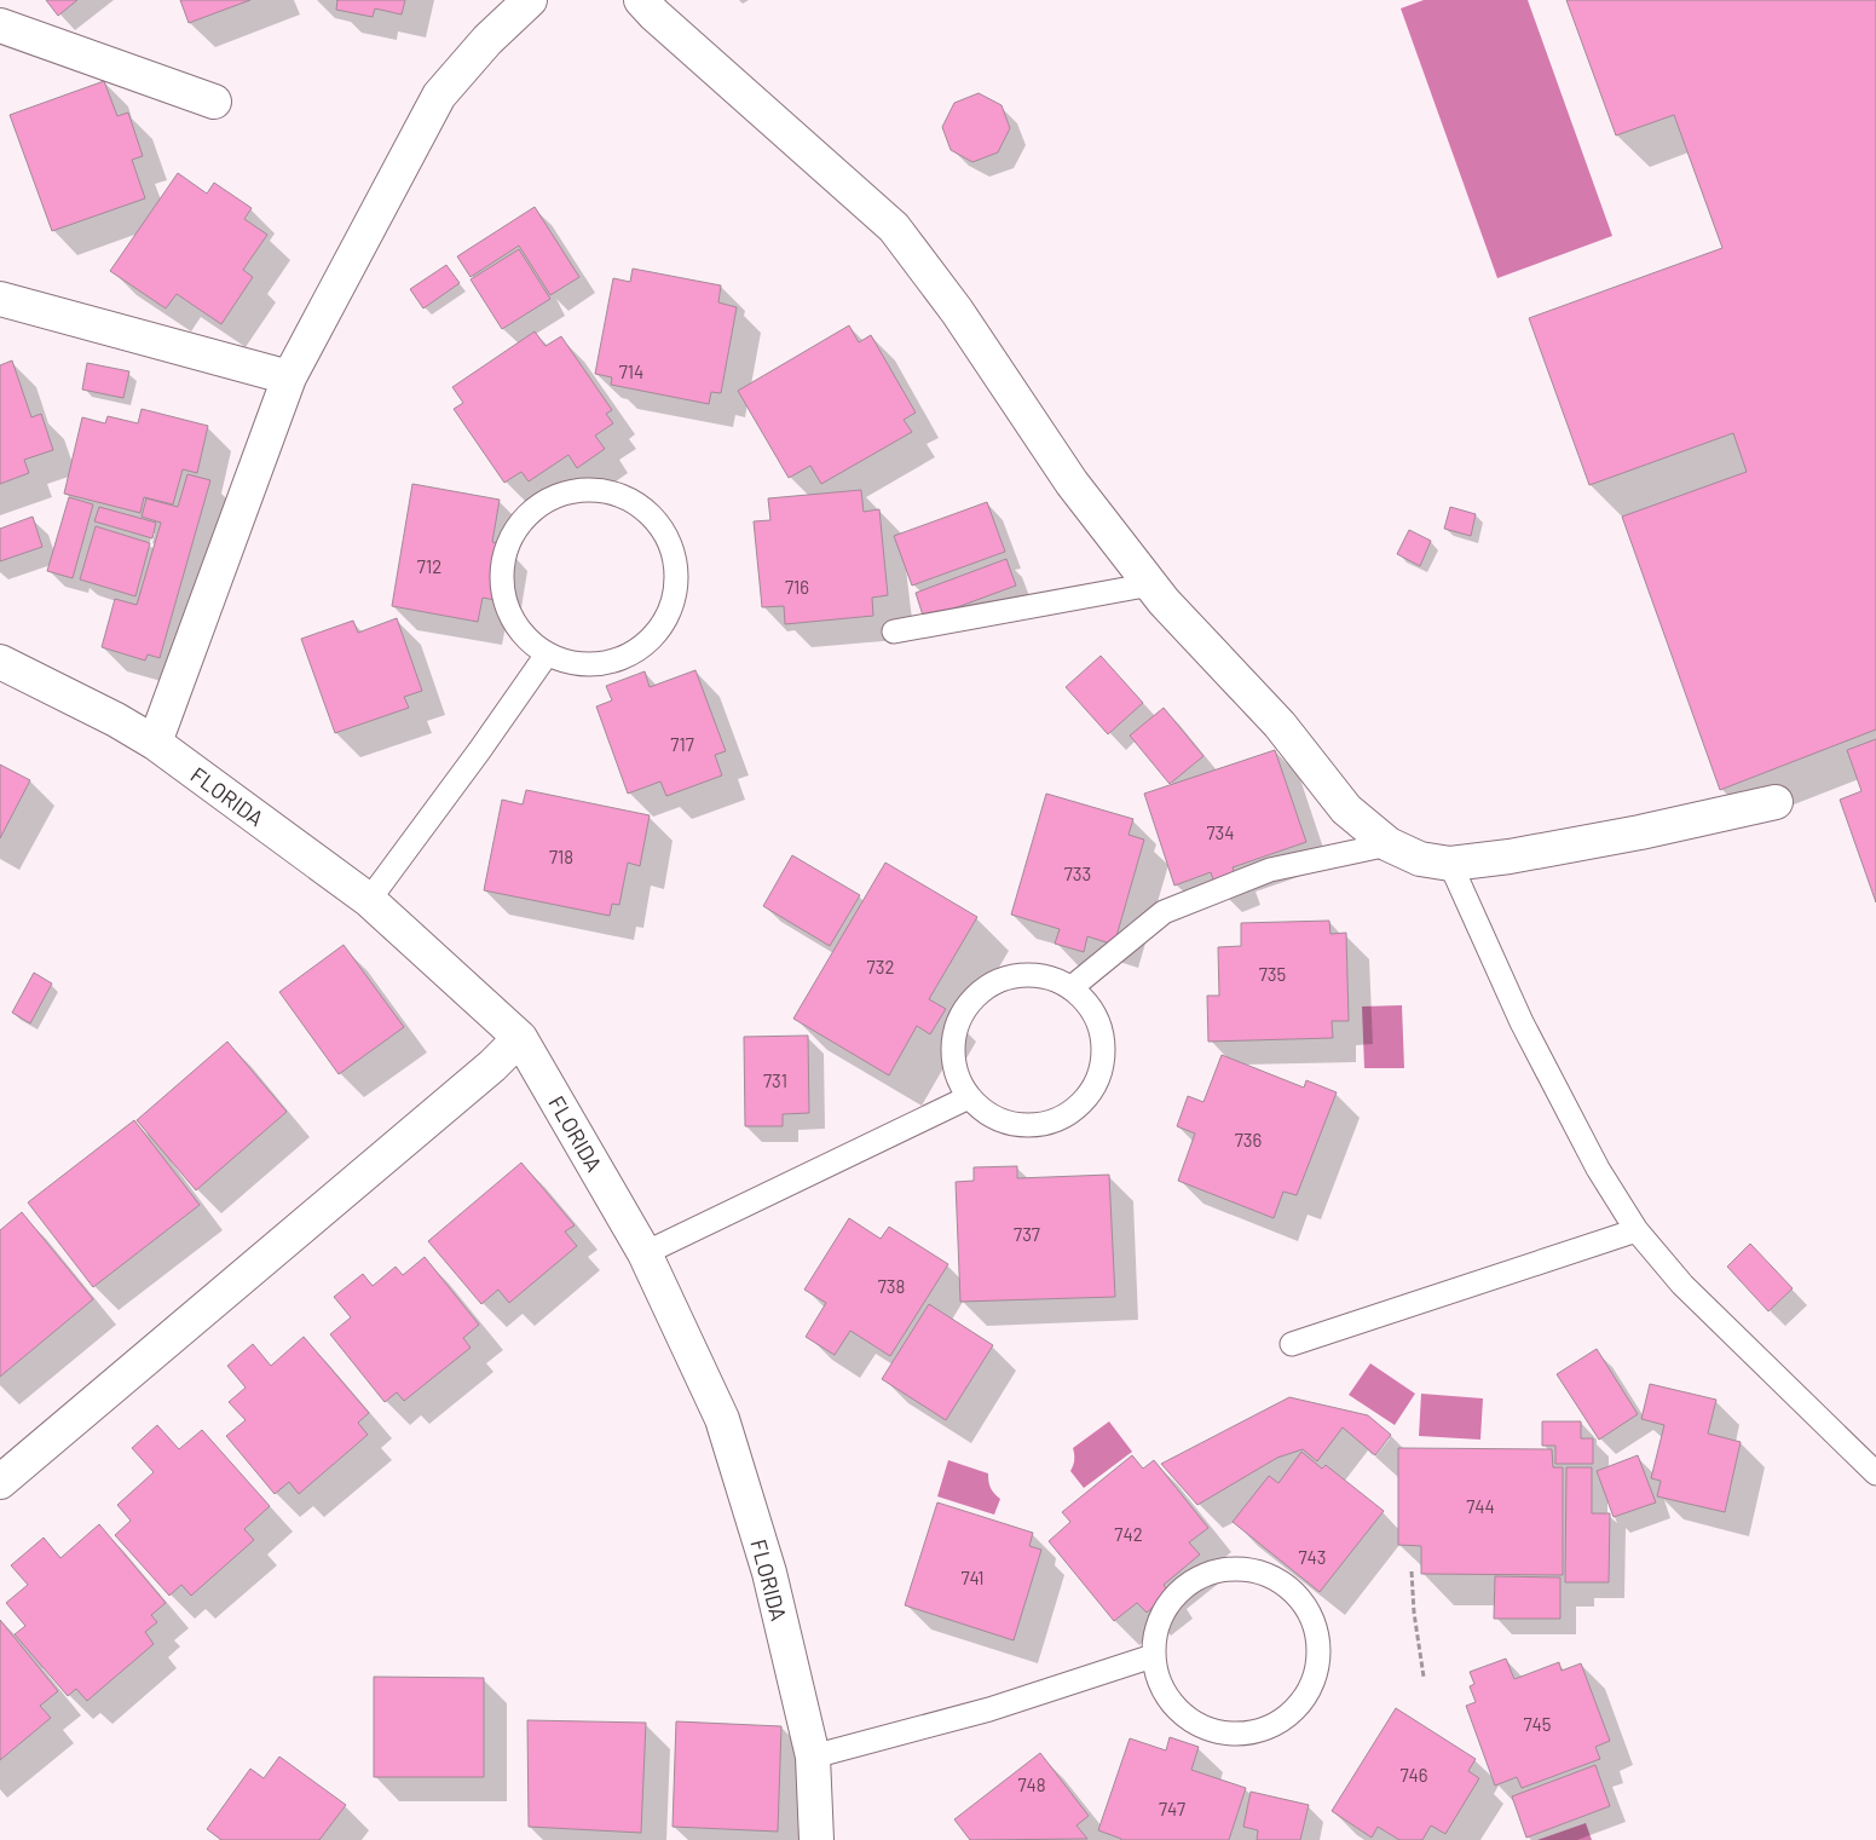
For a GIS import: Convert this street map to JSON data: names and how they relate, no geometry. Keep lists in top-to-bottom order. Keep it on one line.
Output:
{"streets":{"street":["FLORIDA"]},"house_numbers":["714","712","716","717","734","718","733","732","735","731","736","737","738","744","742","743","741","745","746","748","747"]}
